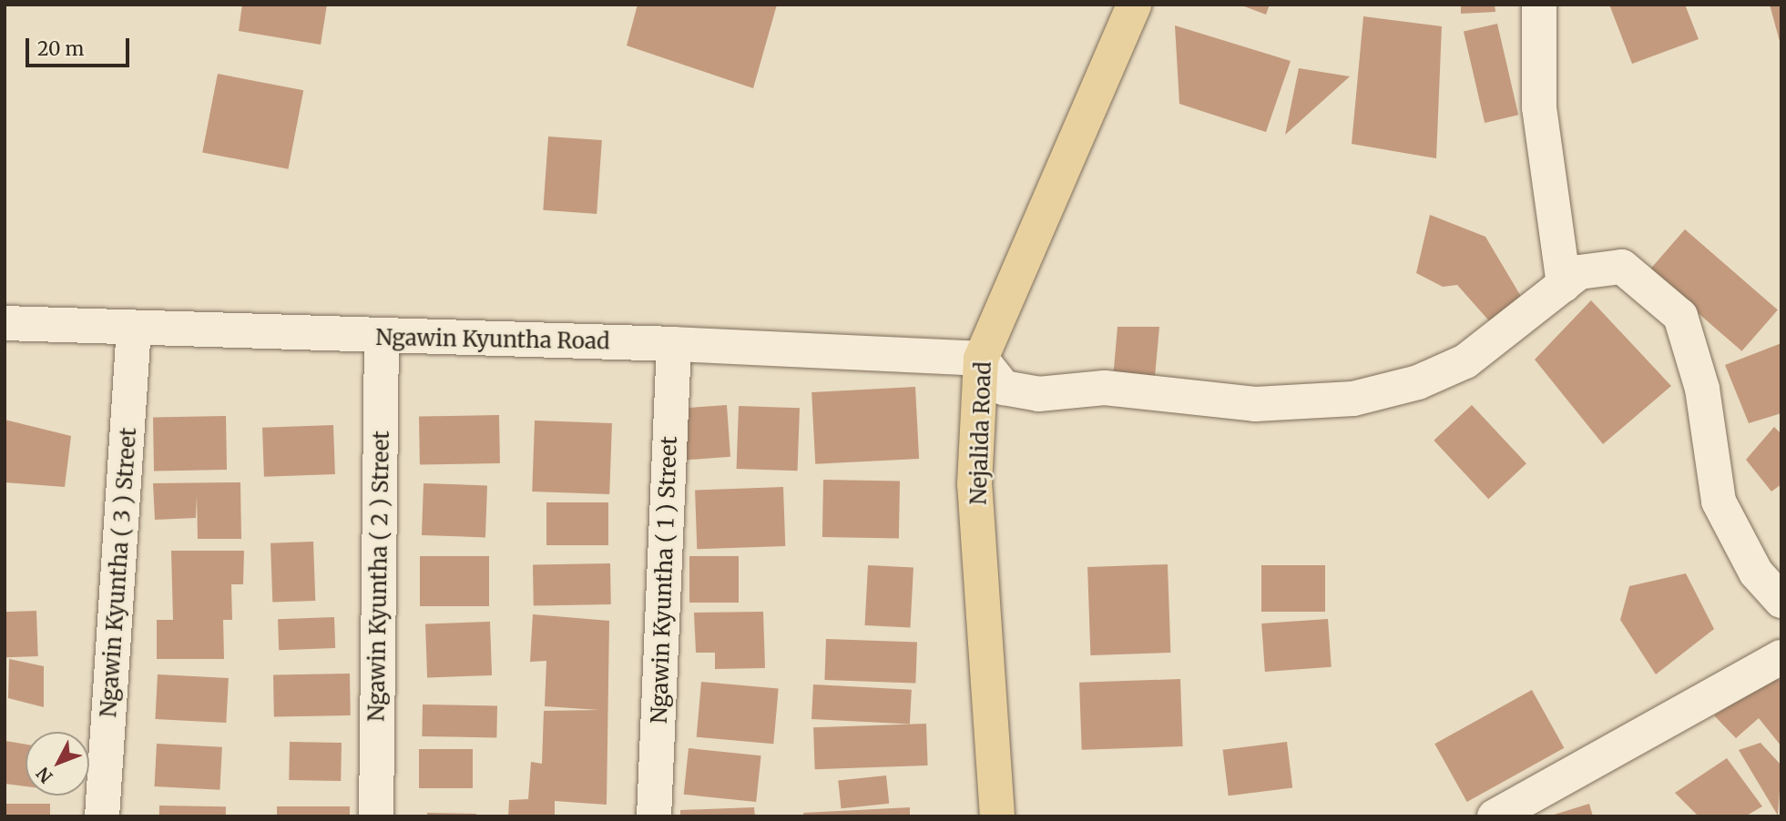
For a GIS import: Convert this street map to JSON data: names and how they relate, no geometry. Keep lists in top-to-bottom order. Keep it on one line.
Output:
{"streets":{"main road":["Nejalida Road"],"street":["Ngawin Kyuntha Road","Ngawin Kyuntha ( 3 ) Street","Ngawin Kyuntha ( 2 ) Street","Ngawin Kyuntha ( 1 ) Street"]},"crossings":[["Ngawin Kyuntha Road","Nejalida Road"],["Ngawin Kyuntha Road","Ngawin Kyuntha ( 3 ) Street"],["Ngawin Kyuntha Road","Ngawin Kyuntha ( 2 ) Street"],["Ngawin Kyuntha Road","Ngawin Kyuntha ( 1 ) Street"]],"scale_bar":"20 m","north":"bottom left"}
